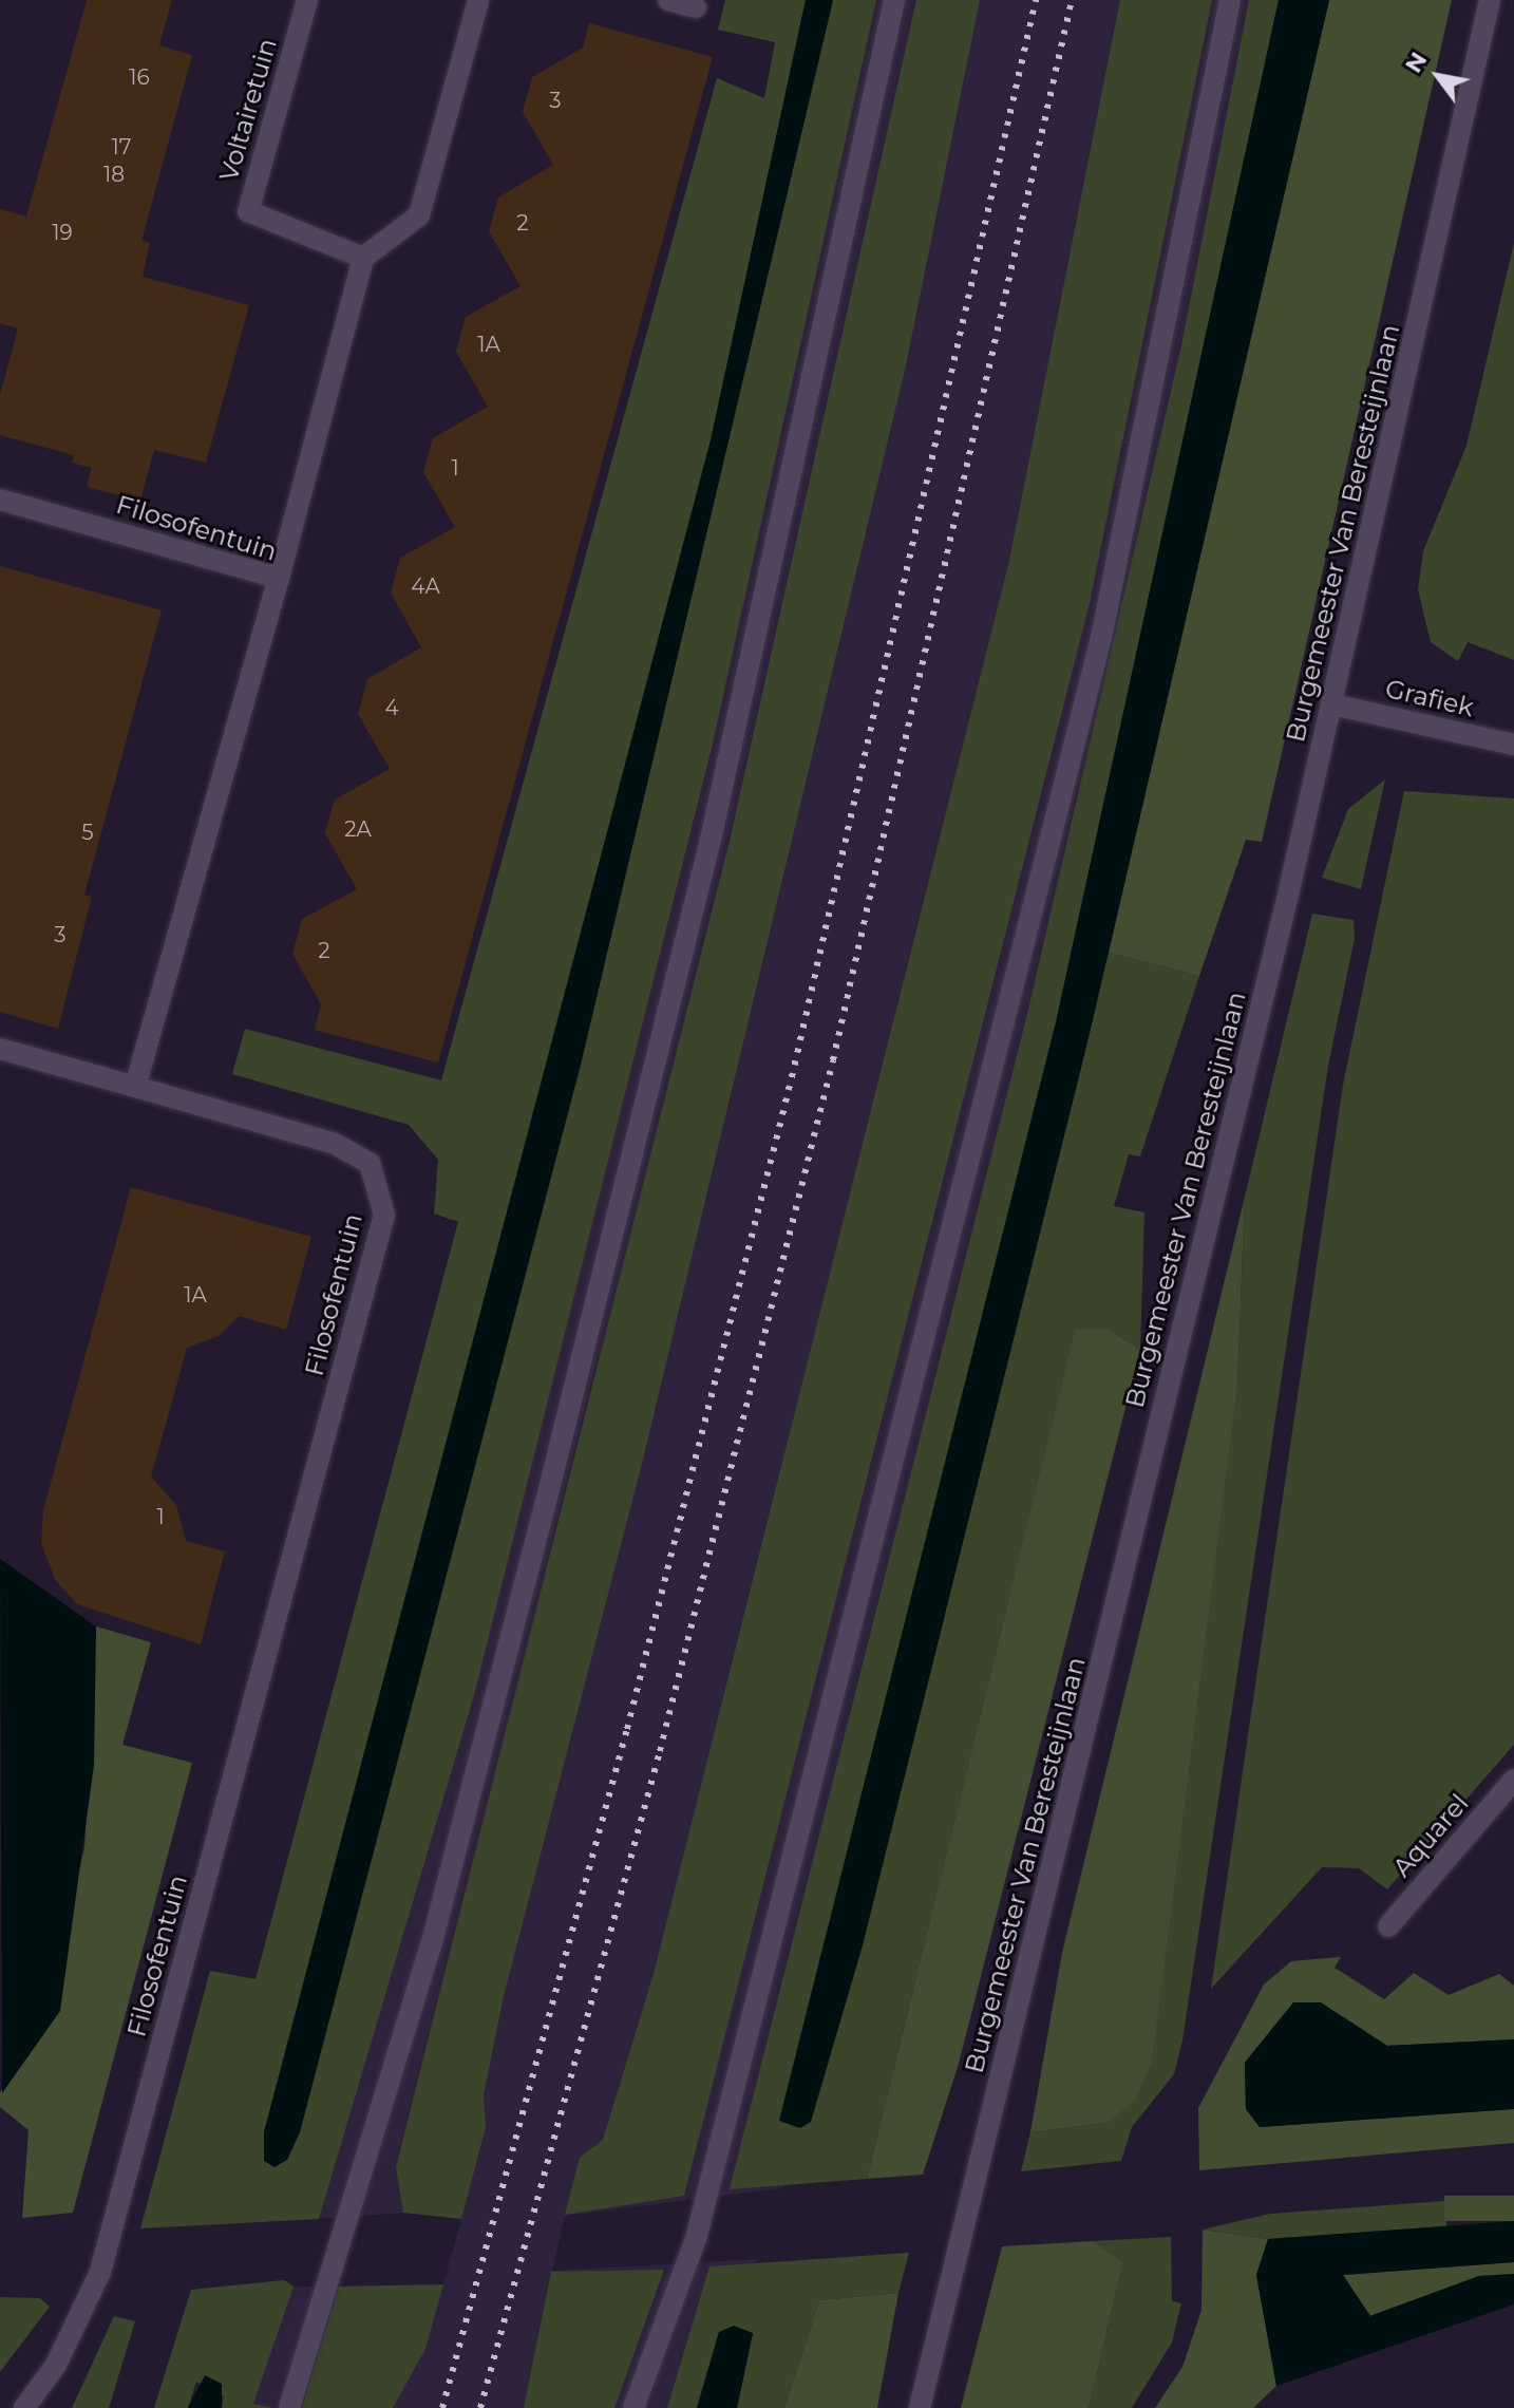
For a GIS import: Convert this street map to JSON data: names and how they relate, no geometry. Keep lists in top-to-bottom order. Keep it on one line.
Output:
{"streets":{"street":["Voltairetuin","Filosofentuin","Burgemeester Van Beresteijnlaan","Grafiek","Aquarel"]},"crossings":[["Burgemeester Van Beresteijnlaan","Grafiek"]],"house_numbers":["16","3","17","18","2","19","1A","1","4A","4","2A","5","3","2","1A","1"],"north":"top left"}
